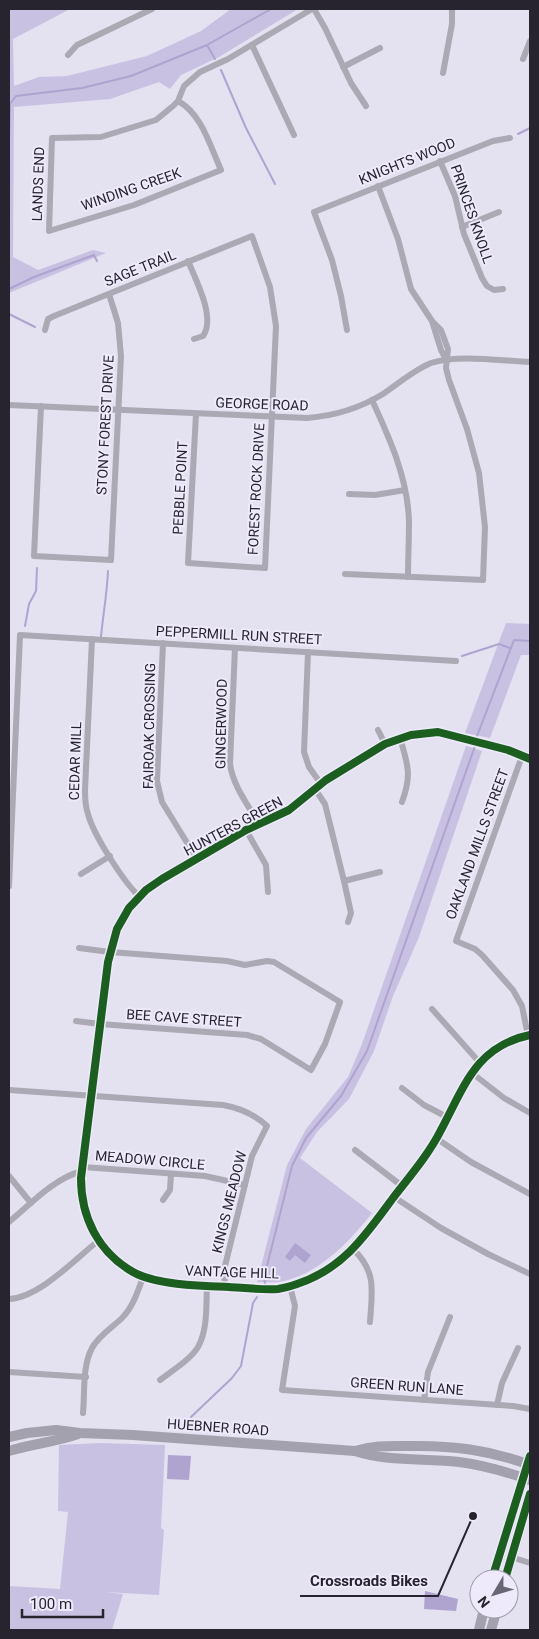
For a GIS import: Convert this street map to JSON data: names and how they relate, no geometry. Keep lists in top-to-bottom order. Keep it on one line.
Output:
{"streets":{"main road":["HUEBNER ROAD"],"street":["KNIGHTS WOOD","LANDS END","WINDING CREEK","PRINCES KNOLL","SAGE TRAIL","GEORGE ROAD","STONY FOREST DRIVE","PEBBLE POINT","FOREST ROCK DRIVE","PEPPERMILL RUN STREET","GINGERWOOD","FAIROAK CROSSING","CEDAR MILL","HUNTERS GREEN","OAKLAND MILLS STREET","BEE CAVE STREET","MEADOW CIRCLE","KINGS MEADOW","VANTAGE HILL","GREEN RUN LANE"]},"crossings":[["KNIGHTS WOOD","PRINCES KNOLL"],["LANDS END","WINDING CREEK"],["SAGE TRAIL","STONY FOREST DRIVE"],["SAGE TRAIL","FOREST ROCK DRIVE"],["GEORGE ROAD","STONY FOREST DRIVE"],["GEORGE ROAD","PEBBLE POINT"],["GEORGE ROAD","FOREST ROCK DRIVE"],["PEBBLE POINT","FOREST ROCK DRIVE"],["PEPPERMILL RUN STREET","GINGERWOOD"],["PEPPERMILL RUN STREET","FAIROAK CROSSING"],["PEPPERMILL RUN STREET","CEDAR MILL"],["GINGERWOOD","HUNTERS GREEN"],["FAIROAK CROSSING","HUNTERS GREEN"],["CEDAR MILL","HUNTERS GREEN"],["HUNTERS GREEN","OAKLAND MILLS STREET"],["HUNTERS GREEN","BEE CAVE STREET"],["HUNTERS GREEN","KINGS MEADOW"],["HUNTERS GREEN","VANTAGE HILL"],["OAKLAND MILLS STREET","VANTAGE HILL"],["MEADOW CIRCLE","KINGS MEADOW"],["MEADOW CIRCLE","VANTAGE HILL"],["KINGS MEADOW","VANTAGE HILL"],["VANTAGE HILL","GREEN RUN LANE"]],"places":["Crossroads Bikes"],"scale_bar":"100 m","north":"bottom left"}
